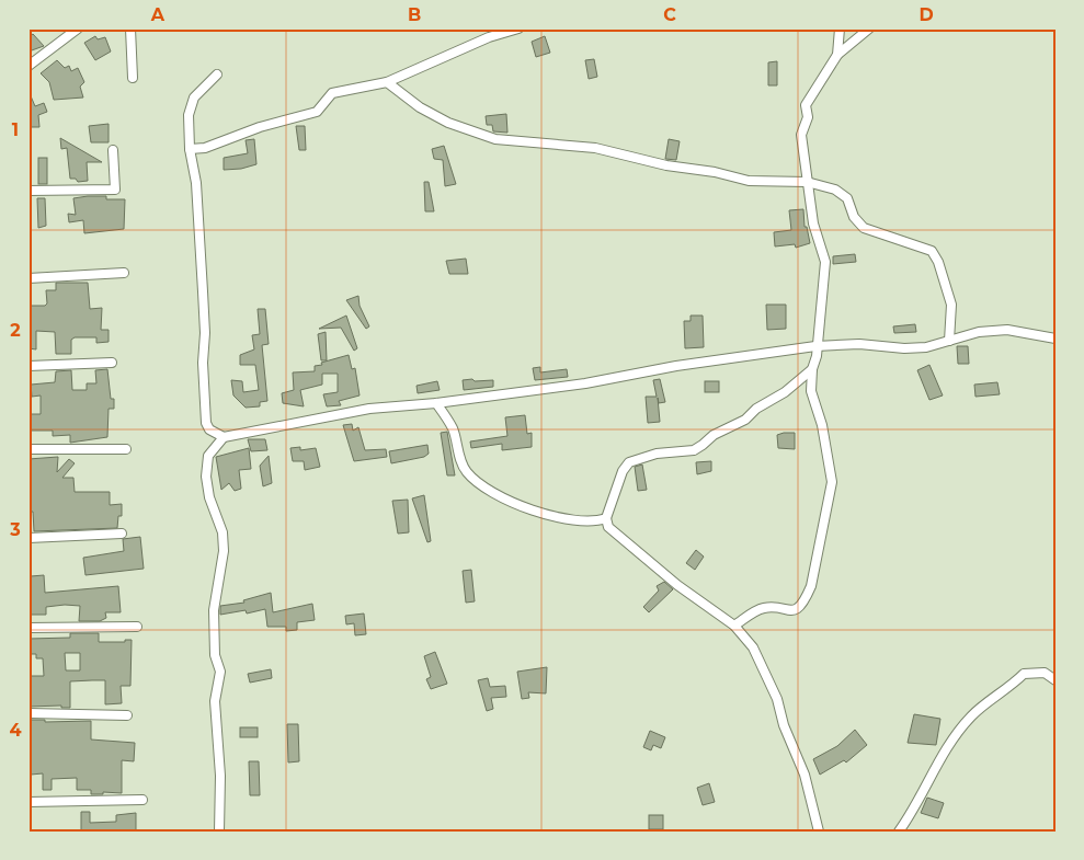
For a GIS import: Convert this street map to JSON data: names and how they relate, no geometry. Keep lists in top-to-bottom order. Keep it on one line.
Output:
{"grid":{"columns":["A","B","C","D"],"rows":["1","2","3","4"]}}
